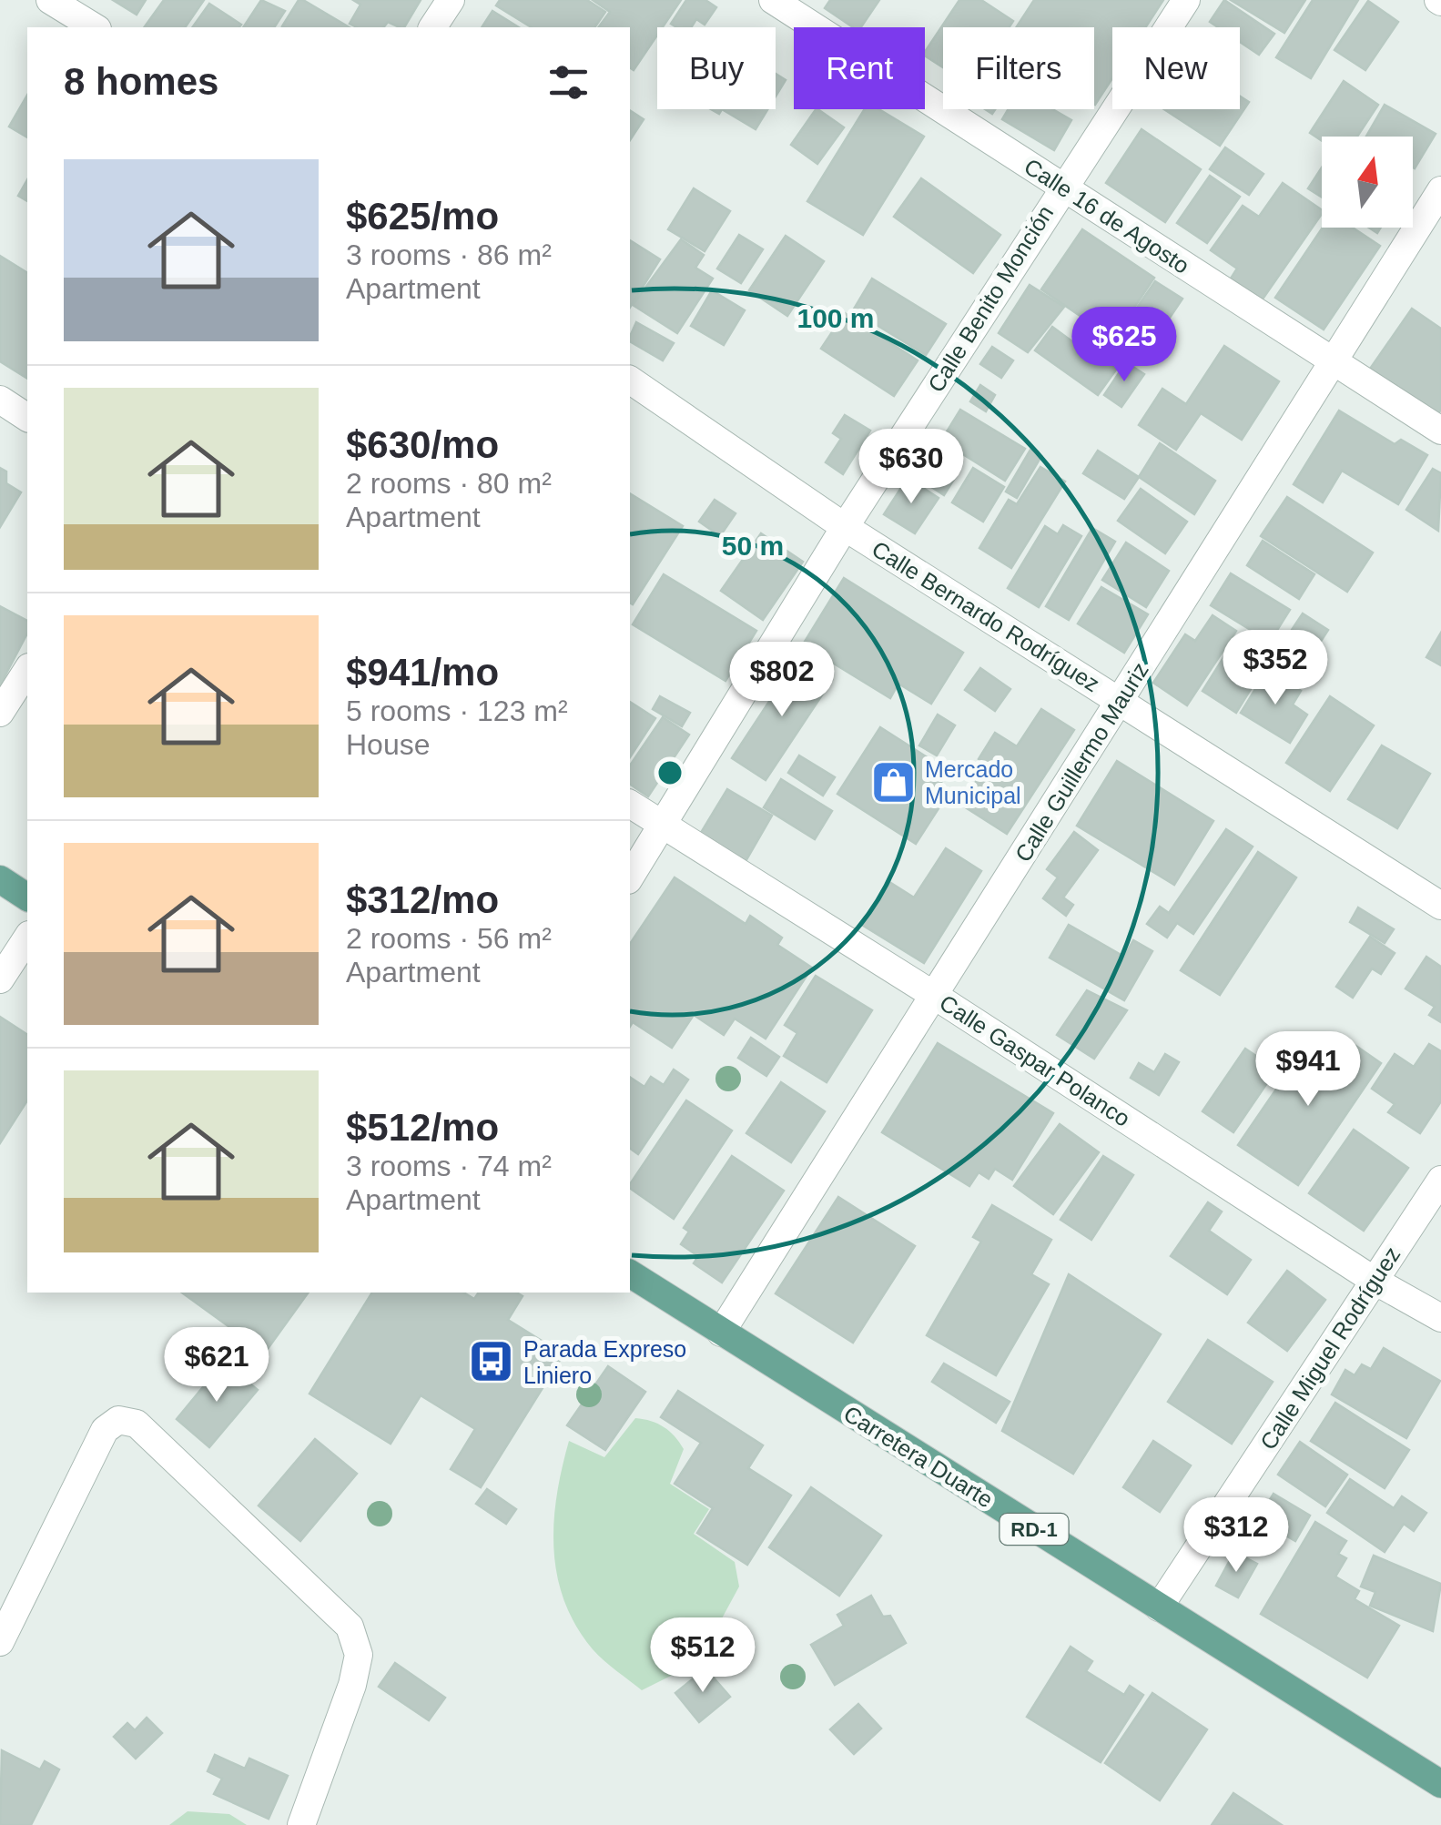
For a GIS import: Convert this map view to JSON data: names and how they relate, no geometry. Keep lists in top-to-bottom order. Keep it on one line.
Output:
{"streets":{"main road":["Carretera Duarte","RD-1"],"street":["Calle 16 de Agosto","Calle Benito Monción","Calle Bernardo Rodríguez","Calle Guillermo Mauriz","Calle Gaspar Polanco","Calle Miguel Rodríguez"]},"crossings":[["Calle 16 de Agosto","Calle Benito Monción"],["Calle 16 de Agosto","Calle Guillermo Mauriz"],["Calle Benito Monción","Calle Bernardo Rodríguez"],["Calle Benito Monción","Calle Gaspar Polanco"],["Calle Bernardo Rodríguez","Calle Guillermo Mauriz"],["Calle Guillermo Mauriz","Calle Gaspar Polanco"],["Calle Guillermo Mauriz","Carretera Duarte"],["Calle Gaspar Polanco","Calle Miguel Rodríguez"],["Calle Miguel Rodríguez","Carretera Duarte"]],"places":{"shop":["Mercado Municipal"],"bus stop":["Parada Expreso Liniero"]},"north":"top","page":{"chip":["Buy","Rent","Filters","New"],"heading":"8 homes","list":[{"name":"$625/mo","note":"3 rooms · 86 m² · Apartment"},{"name":"$630/mo","note":"2 rooms · 80 m² · Apartment"},{"name":"$941/mo","note":"5 rooms · 123 m² · House"},{"name":"$312/mo","note":"2 rooms · 56 m² · Apartment"},{"name":"$512/mo","note":"3 rooms · 74 m² · Apartment"}],"price":["$625","$630","$352","$802","$941","$621","$312","$512"]},"rings":["100 m","50 m"]}
